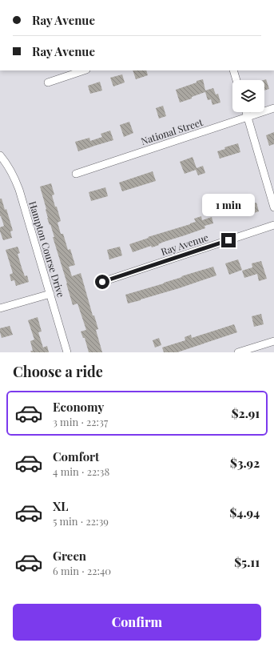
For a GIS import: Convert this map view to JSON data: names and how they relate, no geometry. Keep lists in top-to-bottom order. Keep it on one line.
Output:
{"streets":{"street":["National Street","Ray Avenue","Hampton Course Drive"]},"page":{"banner":["Ray Avenue","Ray Avenue"],"bubble":"1 min","heading":"Choose a ride","list":[{"name":"Economy","note":"3 min · 22:37","value":"$2.91"},{"name":"Comfort","note":"4 min · 22:38","value":"$3.92"},{"name":"XL","note":"5 min · 22:39","value":"$4.94"},{"name":"Green","note":"6 min · 22:40","value":"$5.11"}],"buttons":"Confirm"}}
